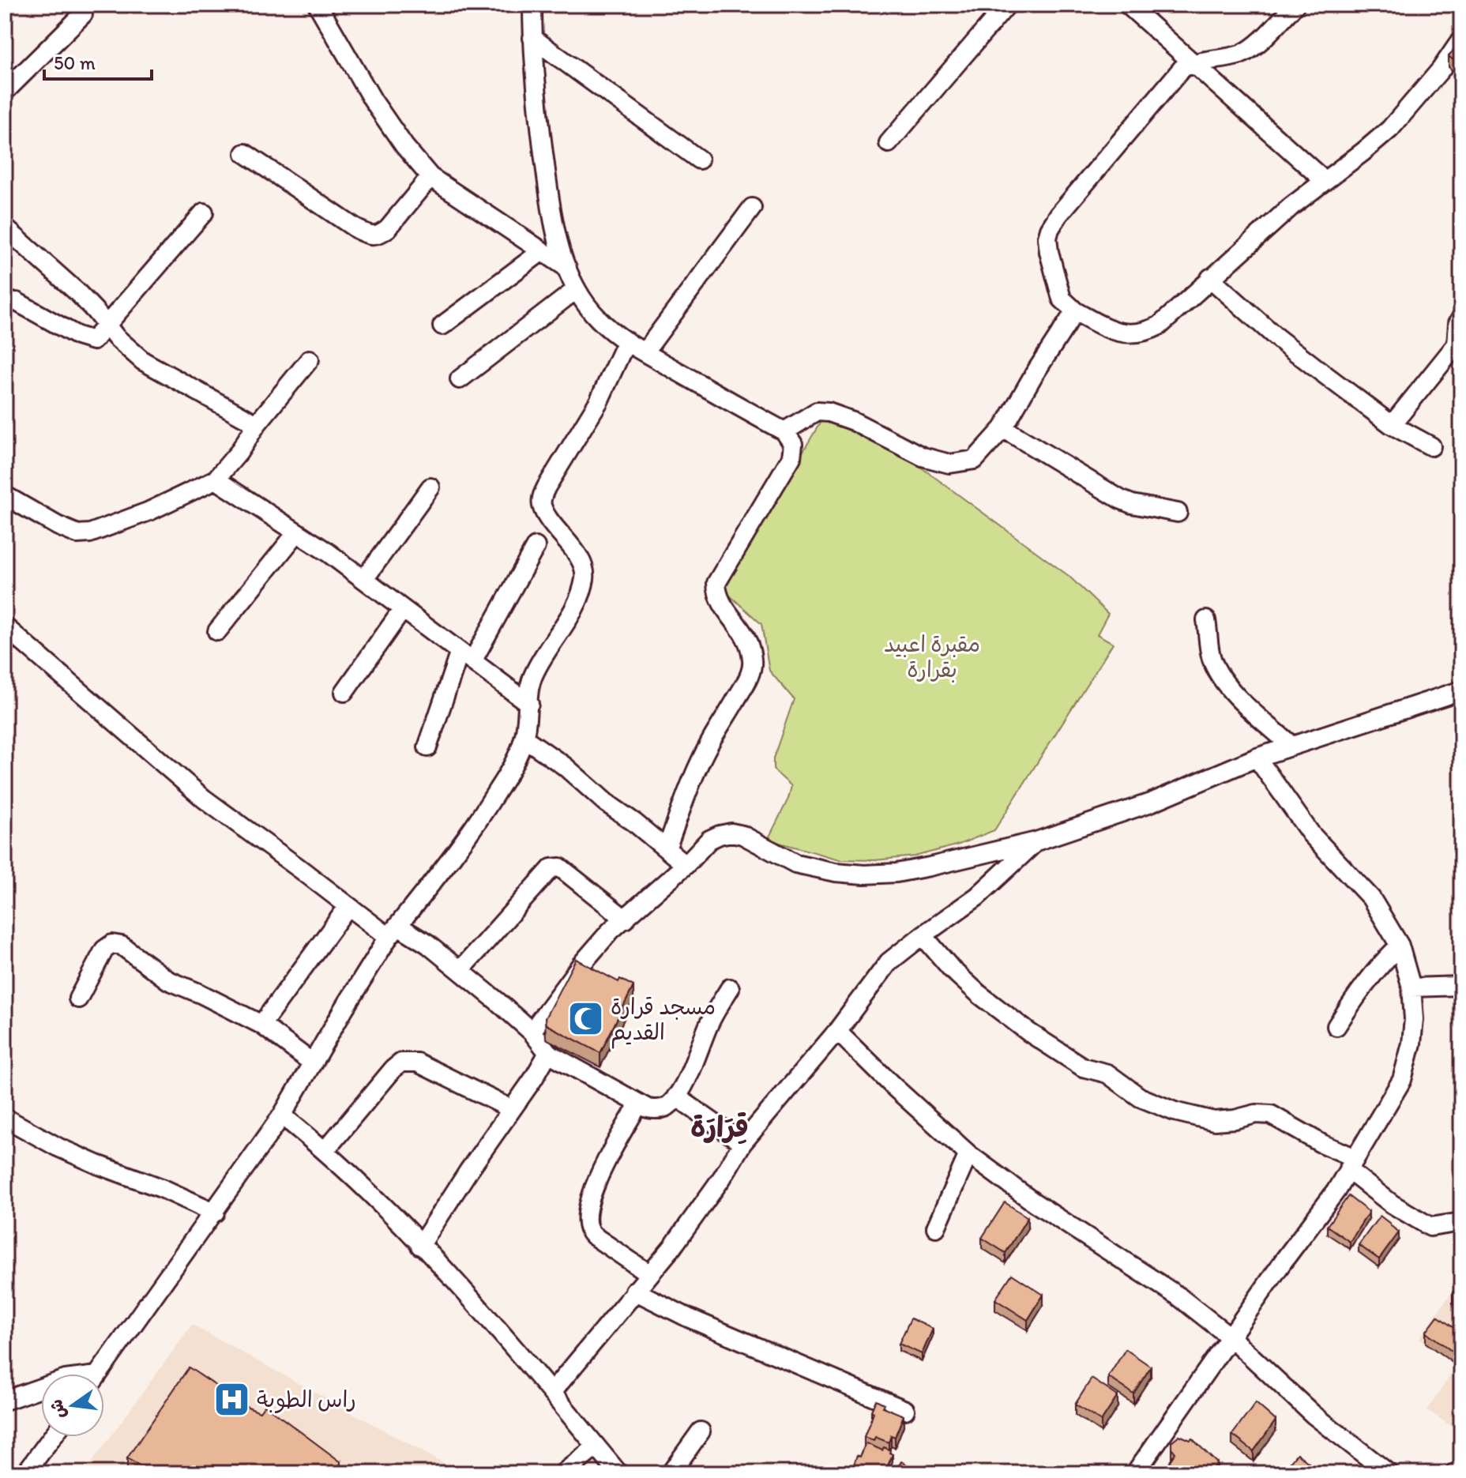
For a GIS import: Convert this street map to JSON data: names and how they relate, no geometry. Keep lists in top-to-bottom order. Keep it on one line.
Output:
{"districts":["قِرَارَة"],"parks":["مقبرة اعبيد بقرارة"],"places":{"mosque":["مسجد قرارة القديم"],"hospital":["راس الطوبة"]},"scale_bar":"50 m","north":"left"}
